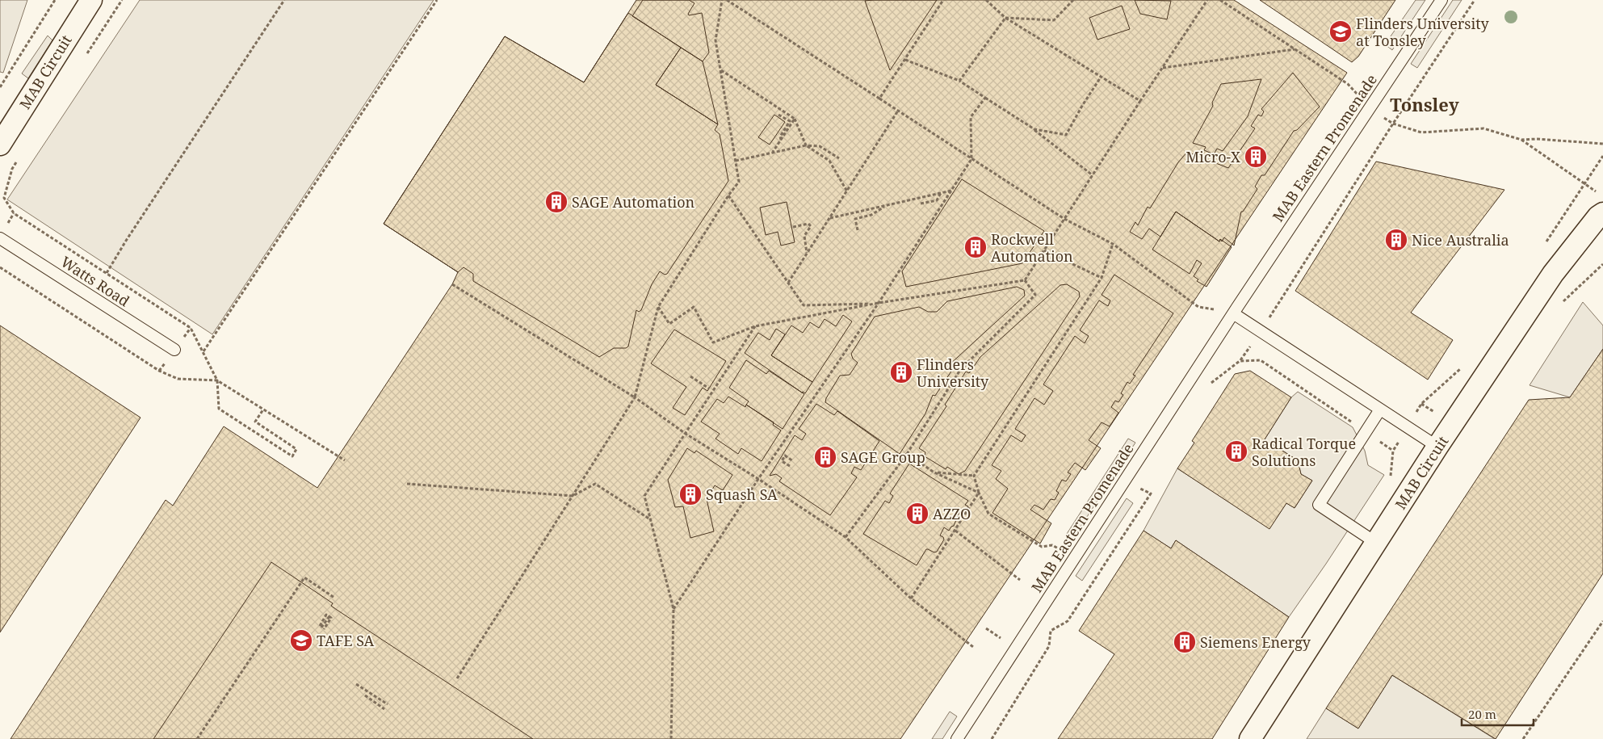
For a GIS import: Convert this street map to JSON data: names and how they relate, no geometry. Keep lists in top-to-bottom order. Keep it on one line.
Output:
{"streets":{"street":["MAB Circuit"],"lane":["MAB Eastern Promenade","Watts Road"]},"districts":["Tonsley"],"places":{"school or university":["Flinders University at Tonsley","TAFE SA"],"building":["Micro-X","SAGE Automation","Nice Australia","Rockwell Automation","Flinders University","Radical Torque Solutions","SAGE Group","Squash SA","AZZO","Siemens Energy"]},"scale_bar":"20 m"}
